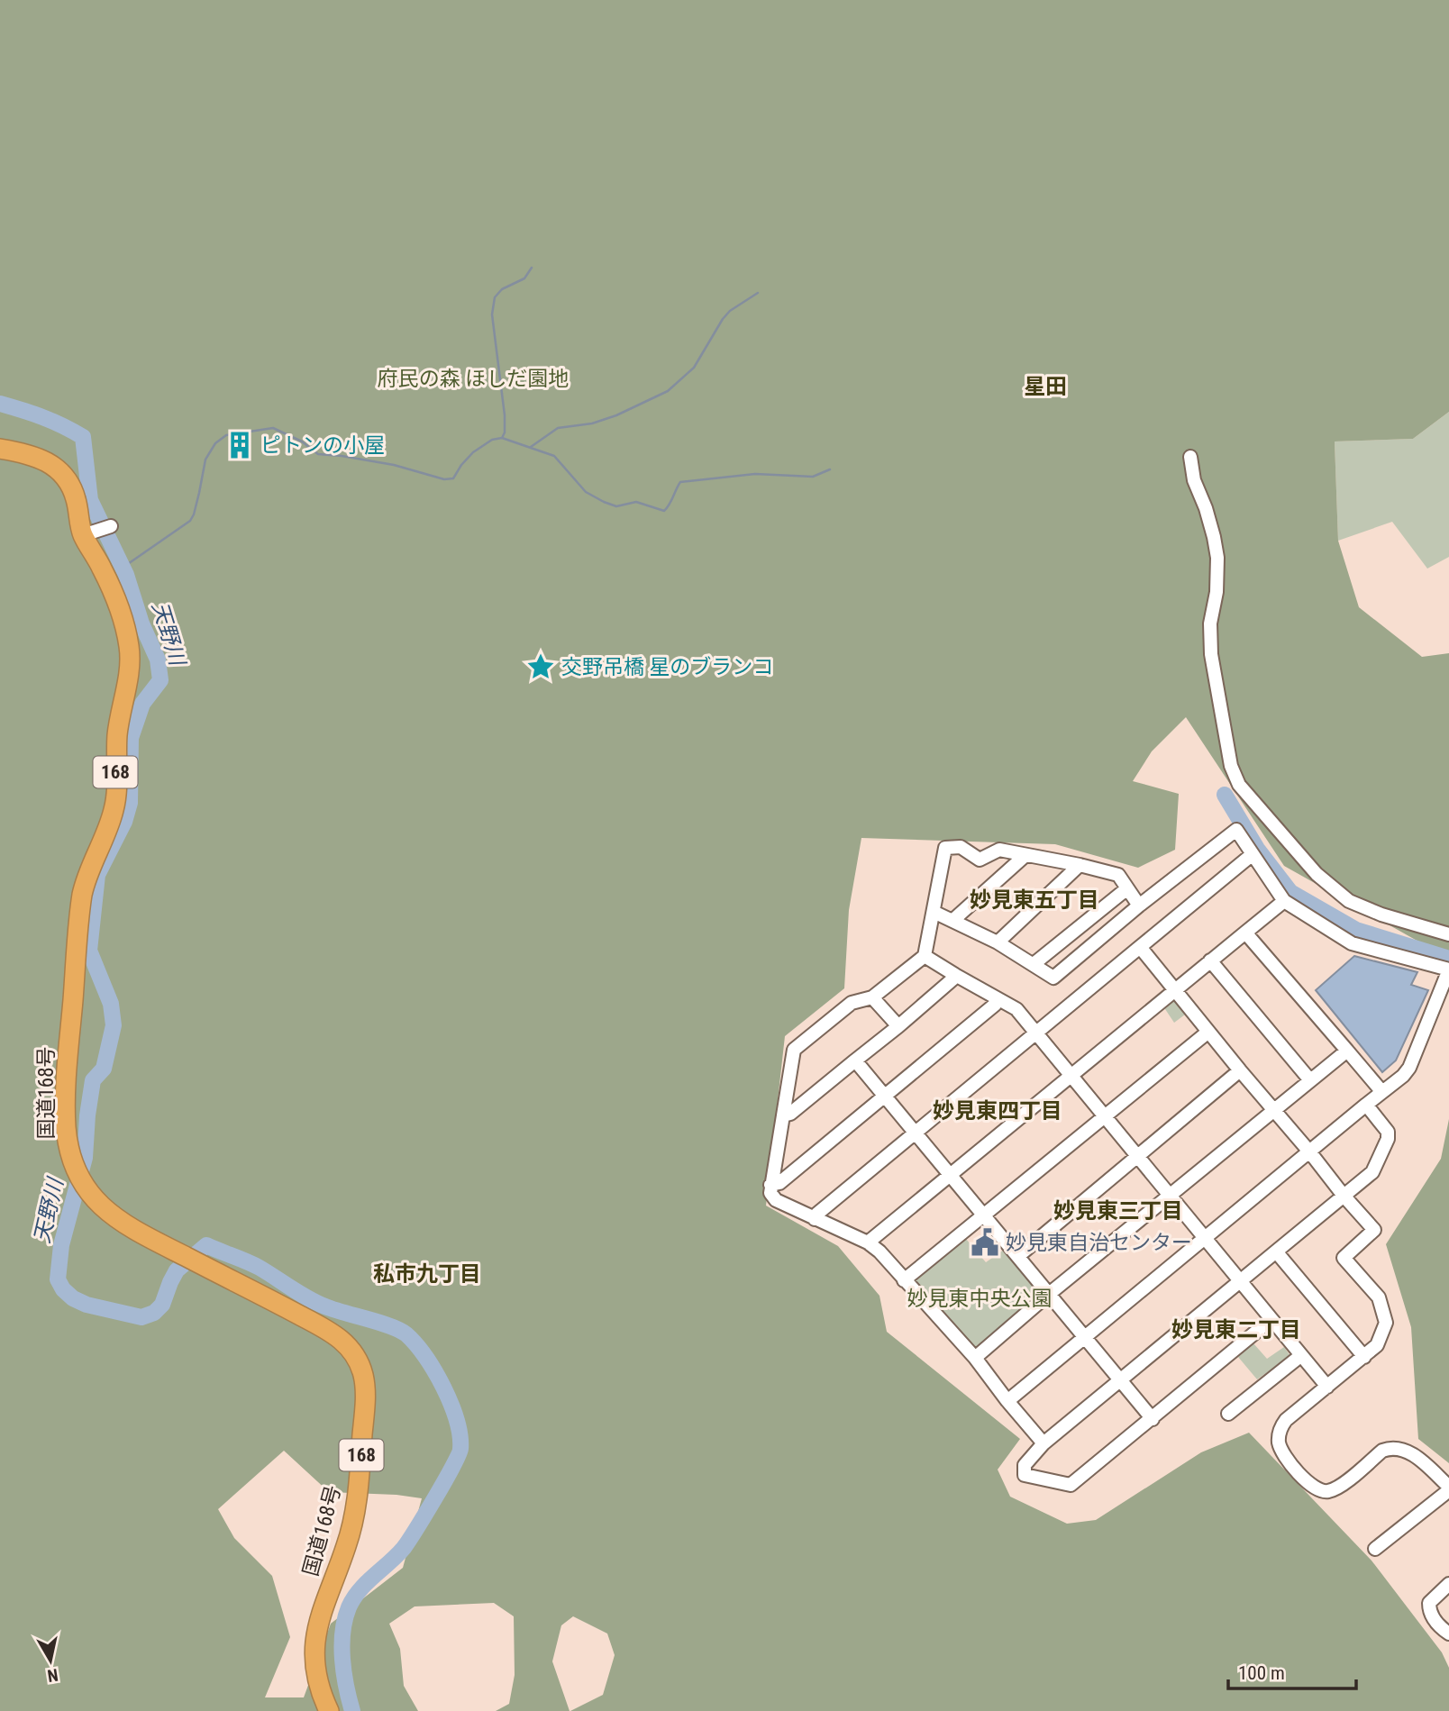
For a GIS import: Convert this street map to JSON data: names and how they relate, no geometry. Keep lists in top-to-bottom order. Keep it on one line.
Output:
{"streets":{"highway":["168","国道168号"]},"districts":["星田","妙見東五丁目","妙見東四丁目","妙見東三丁目","私市九丁目","妙見東二丁目"],"water":["天野川"],"parks":["府民の森 ほしだ園地","妙見東中央公園"],"places":{"building":["ピトンの小屋"],"place":["交野吊橋 星のブランコ"],"public building":["妙見東自治センター"]},"scale_bar":"100 m","north":"bottom"}
